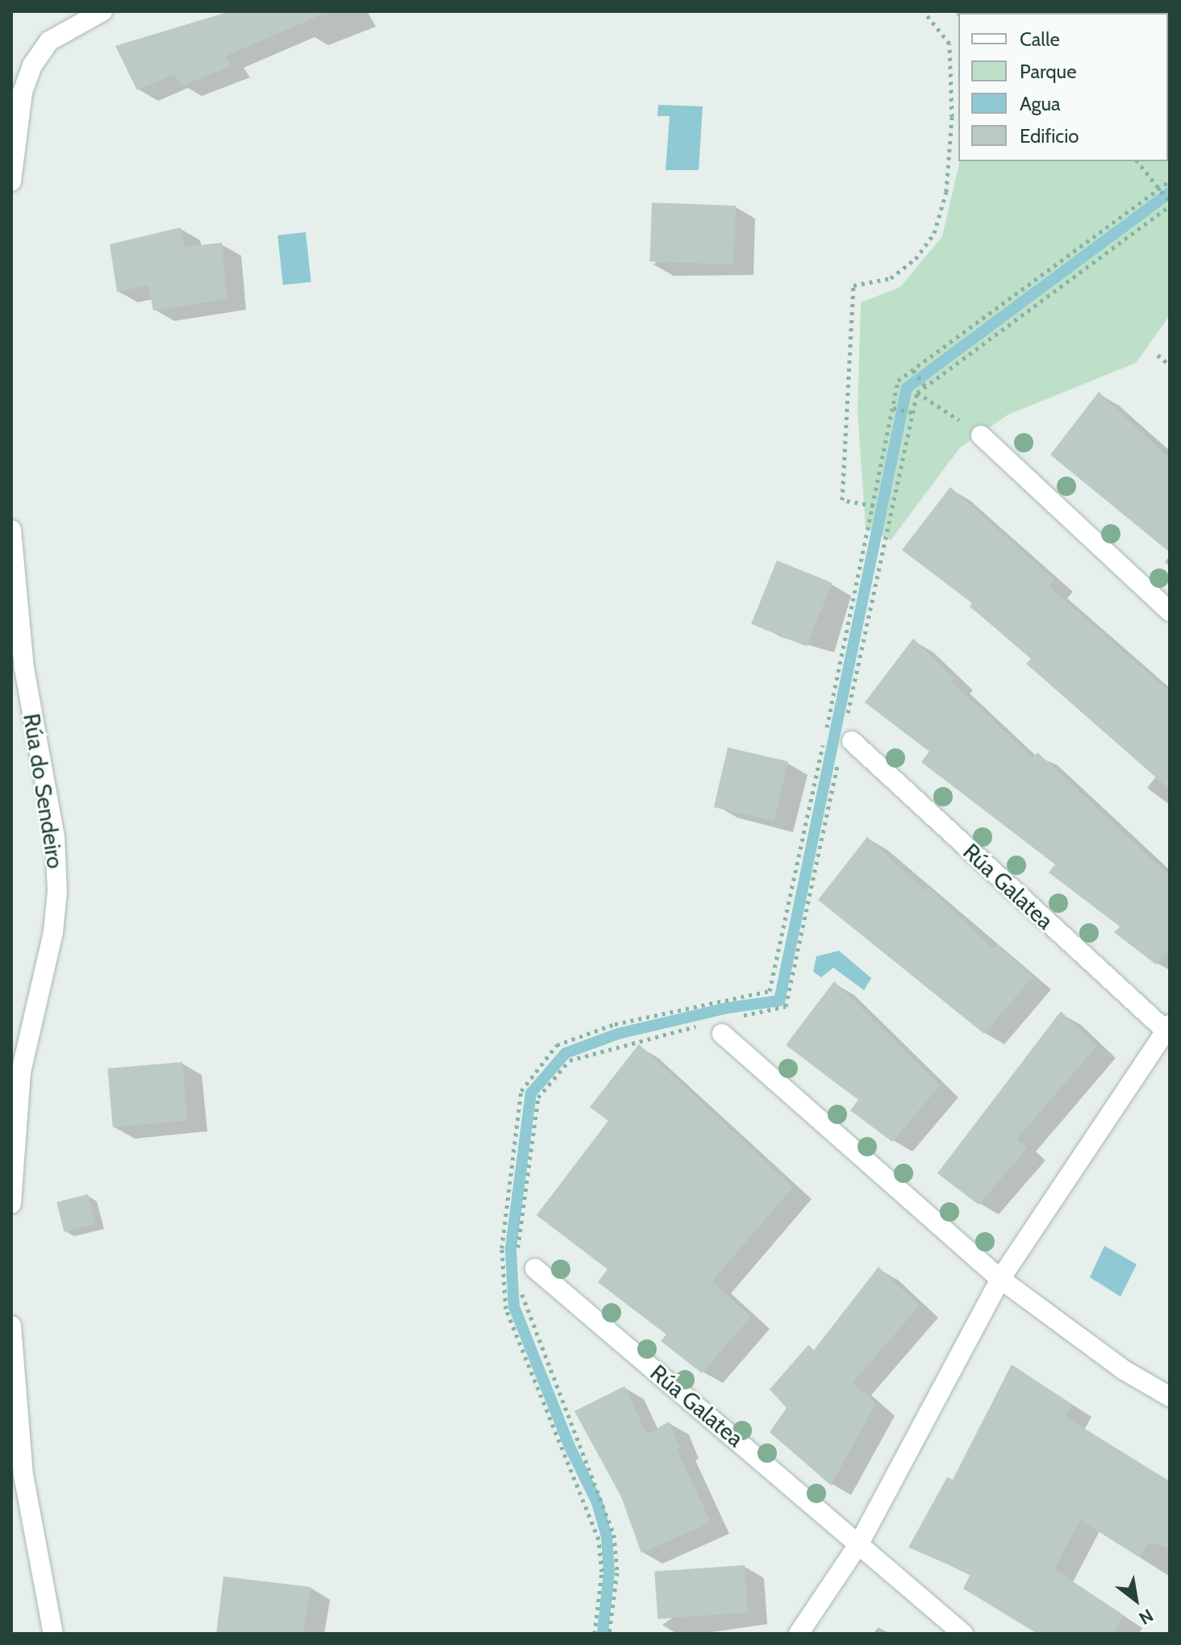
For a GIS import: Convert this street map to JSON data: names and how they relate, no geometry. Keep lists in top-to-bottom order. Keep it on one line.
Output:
{"streets":{"street":["Rúa do Sendeiro","Rúa Galatea"]},"legend":["Calle","Parque","Agua","Edificio"],"north":"bottom right"}
